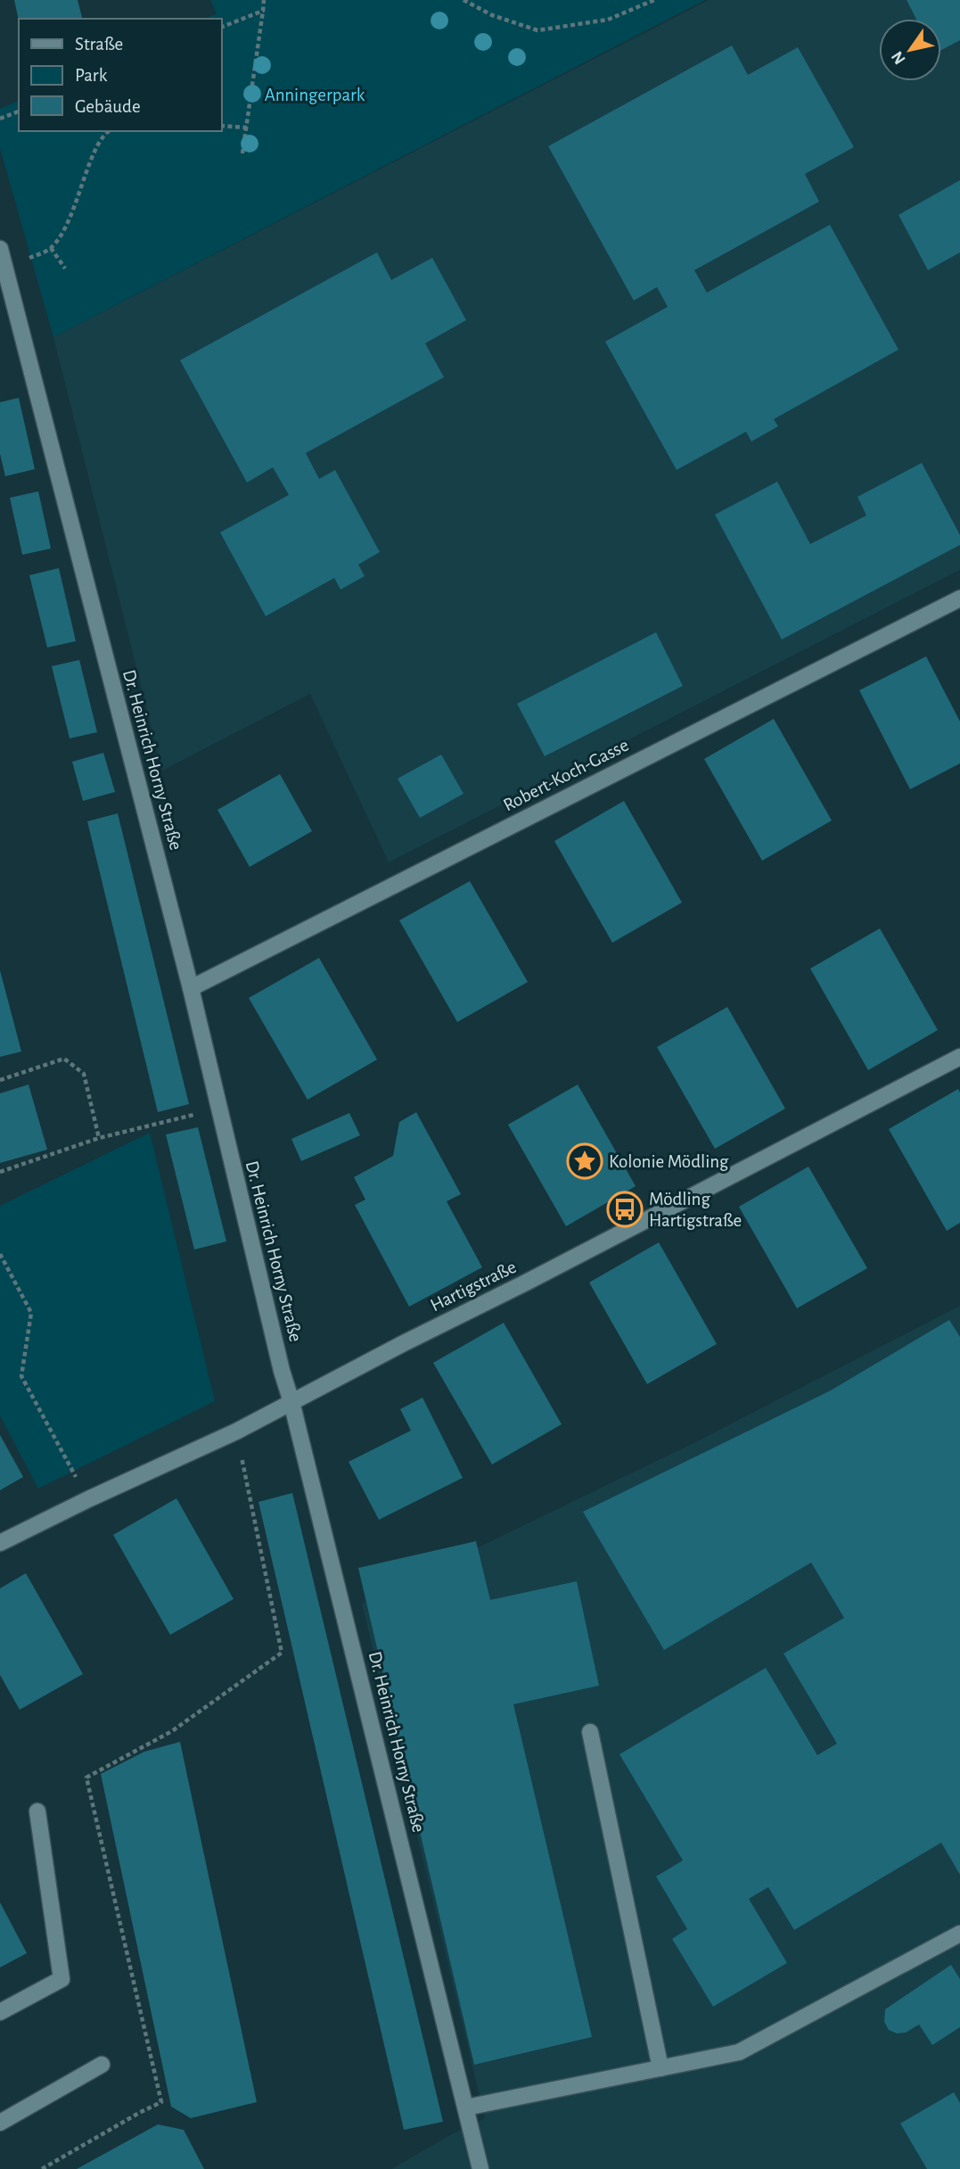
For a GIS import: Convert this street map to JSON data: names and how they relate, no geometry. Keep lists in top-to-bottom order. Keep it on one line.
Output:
{"streets":{"street":["Dr. Heinrich Horny Straße","Robert-Koch-Gasse","Hartigstraße"]},"crossings":[["Dr. Heinrich Horny Straße","Robert-Koch-Gasse"],["Dr. Heinrich Horny Straße","Hartigstraße"]],"parks":["Anningerpark"],"places":{"place":["Kolonie Mödling"],"bus stop":["Mödling Hartigstraße"]},"legend":["Straße","Park","Gebäude"],"north":"bottom left"}
